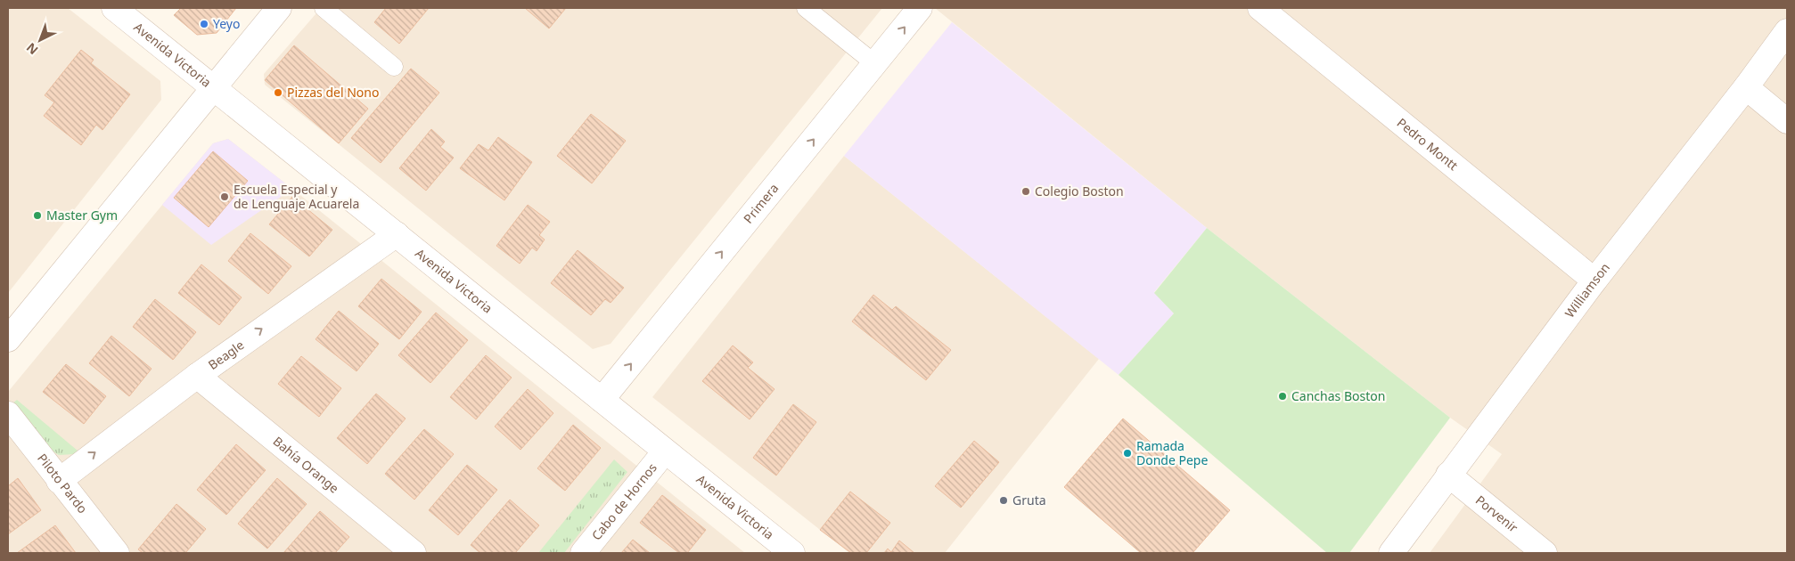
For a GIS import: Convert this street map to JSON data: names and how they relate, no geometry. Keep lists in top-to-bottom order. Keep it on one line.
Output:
{"streets":{"street":["Avenida Victoria","Pedro Montt","Primera","Williamson","Beagle","Bahía Orange","Piloto Pardo","Cabo de Hornos","Porvenir"]},"crossings":[["Avenida Victoria","Primera"],["Avenida Victoria","Beagle"],["Avenida Victoria","Cabo de Hornos"],["Pedro Montt","Williamson"],["Williamson","Porvenir"],["Beagle","Bahía Orange"],["Beagle","Piloto Pardo"]],"one_way":["Primera"],"places":["Yeyo","Pizzas del Nono","Colegio Boston","Escuela Especial y de Lenguaje Acuarela","Master Gym","Canchas Boston","Ramada Donde Pepe","Gruta"],"north":"bottom left"}
